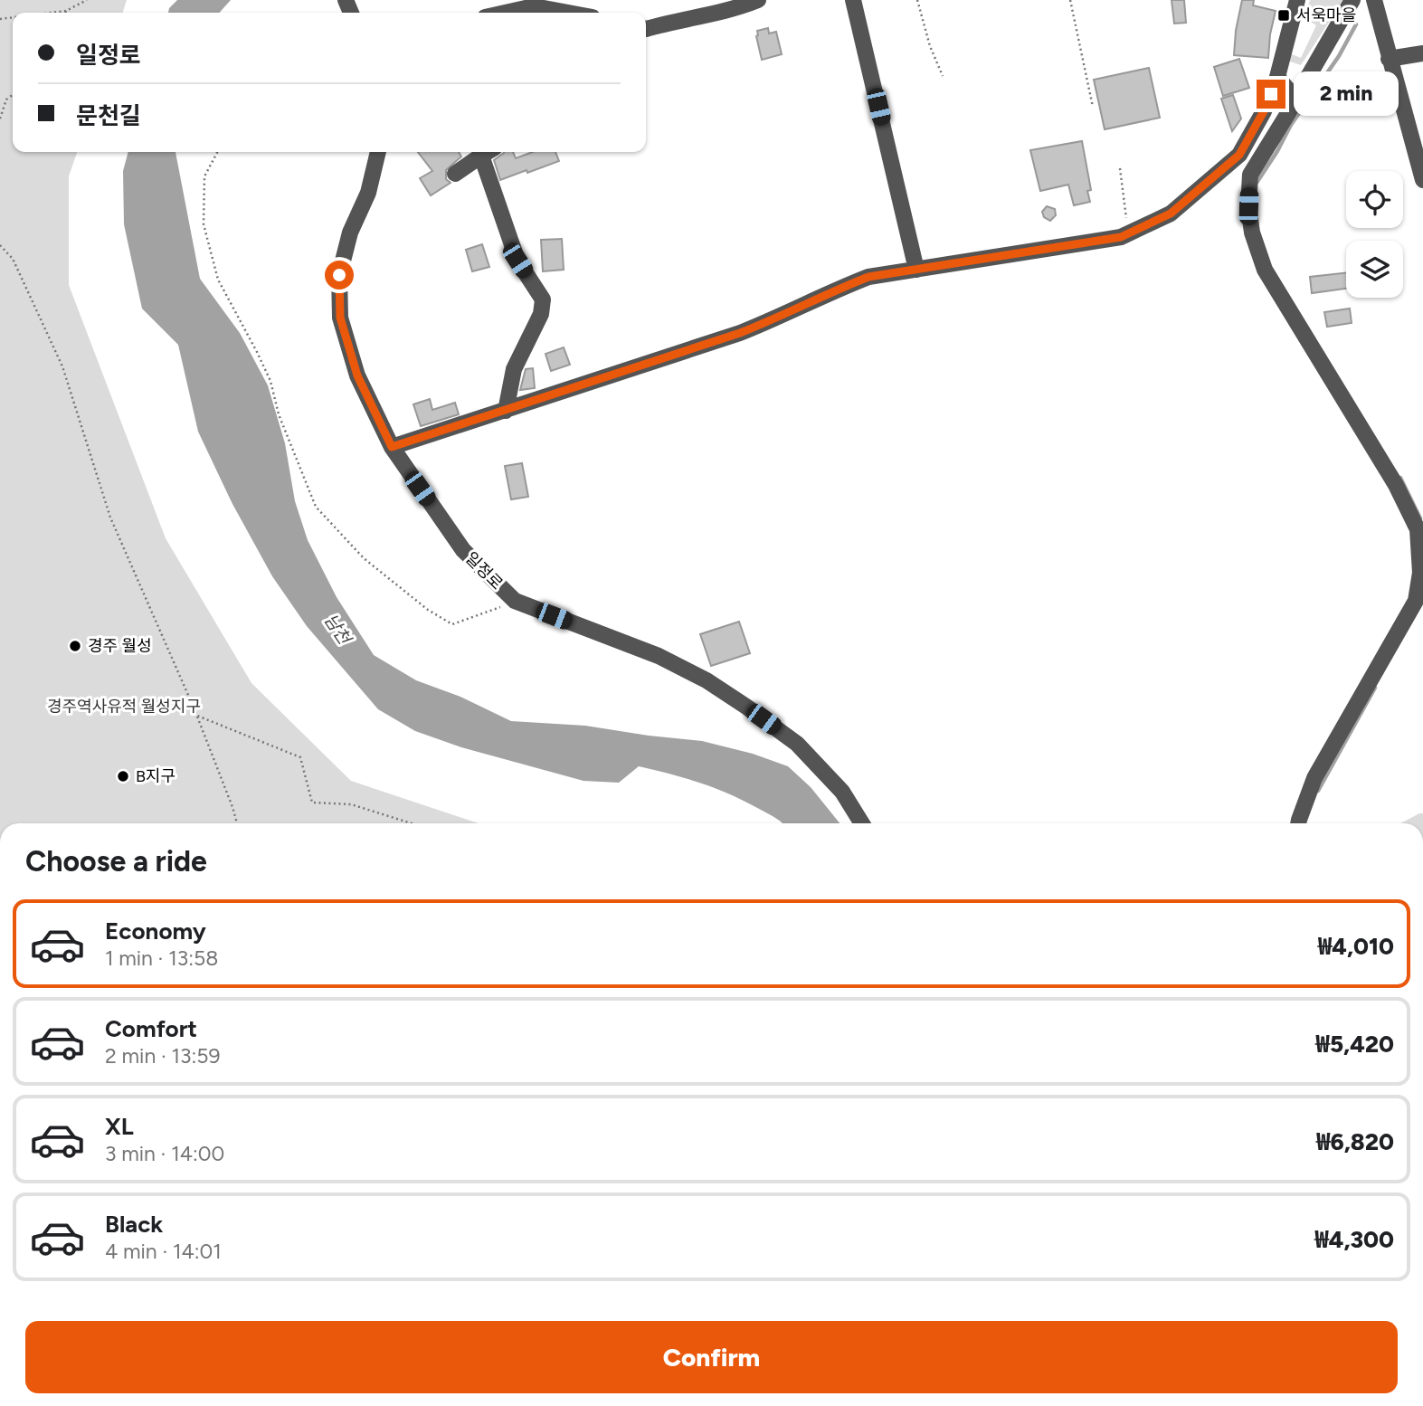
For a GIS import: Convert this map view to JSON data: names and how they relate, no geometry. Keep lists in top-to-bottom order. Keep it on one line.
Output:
{"streets":{"street":["일정로"]},"water":["남천"],"parks":["경주역사유적 월성지구"],"places":{"transit":["서욱마을"],"other":["경주 월성","B지구"]},"page":{"banner":["일정로","문천길"],"bubble":"2 min","heading":"Choose a ride","list":[{"name":"Economy","note":"1 min · 13:58","value":"₩4,010"},{"name":"Comfort","note":"2 min · 13:59","value":"₩5,420"},{"name":"XL","note":"3 min · 14:00","value":"₩6,820"},{"name":"Black","note":"4 min · 14:01","value":"₩4,300"}],"buttons":"Confirm"}}
